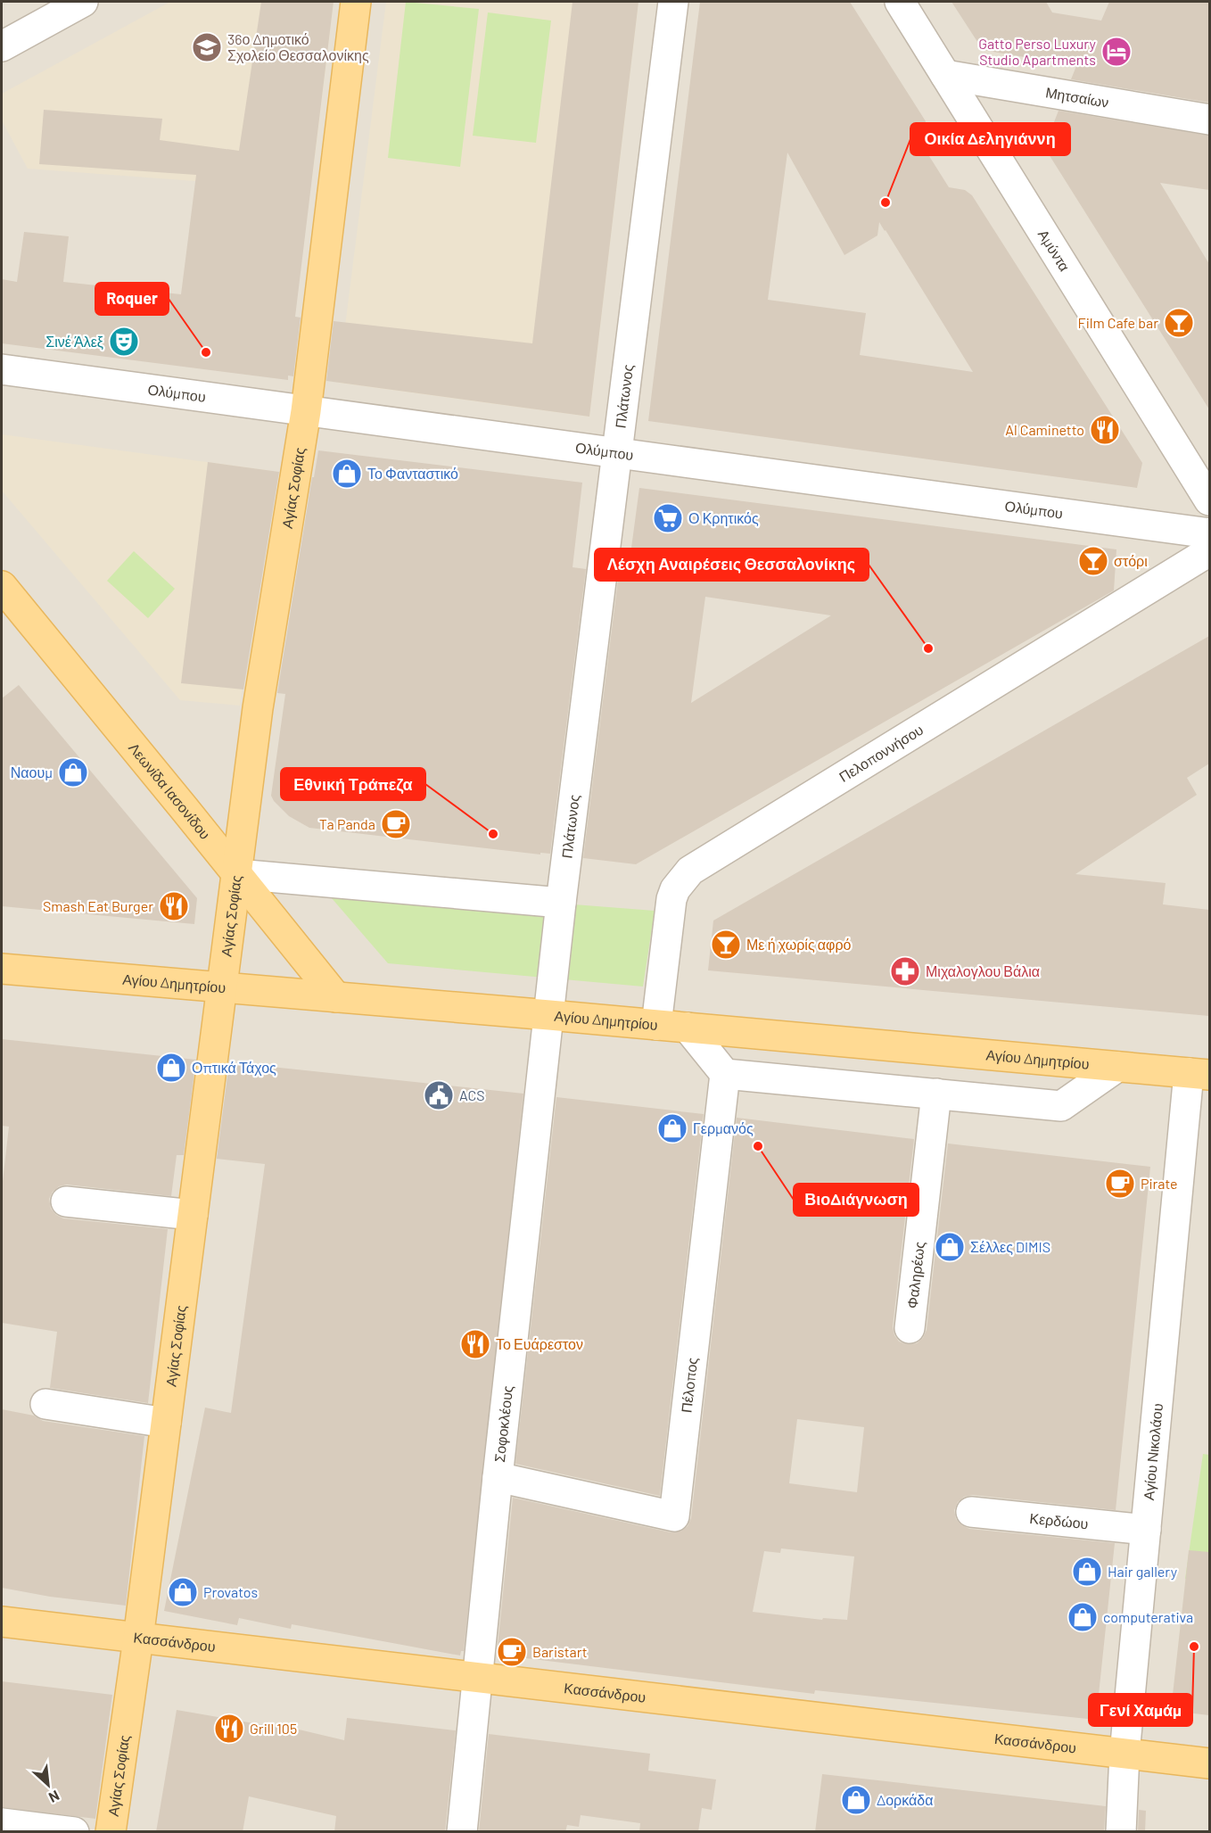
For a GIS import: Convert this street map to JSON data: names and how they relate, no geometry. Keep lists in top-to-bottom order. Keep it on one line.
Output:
{"streets":{"main road":["Αγίας Σοφίας","Λεωνίδα Ιασονίδου","Αγίου Δημητρίου","Κασσάνδρου"],"street":["Μητσαίων","Αμύντα","Ολύμπου","Πλάτωνος","Πελοποννήσου","Φαληρέως","Πέλοπος","Σοφοκλέους","Αγίου Νικολάου","Κερδώου"]},"crossings":[["Μητσαίων","Αμύντα"],["Ολύμπου","Πλάτωνος"],["Ολύμπου","Αγίας Σοφίας"],["Πλάτωνος","Αγίου Δημητρίου"],["Πλάτωνος","Σοφοκλέους"],["Αγίας Σοφίας","Λεωνίδα Ιασονίδου"],["Αγίας Σοφίας","Αγίου Δημητρίου"],["Αγίας Σοφίας","Κασσάνδρου"],["Πελοποννήσου","Αγίου Δημητρίου"],["Λεωνίδα Ιασονίδου","Αγίου Δημητρίου"],["Αγίου Δημητρίου","Σοφοκλέους"],["Αγίου Δημητρίου","Αγίου Νικολάου"],["Πέλοπος","Σοφοκλέους"],["Σοφοκλέους","Κασσάνδρου"],["Αγίου Νικολάου","Κερδώου"],["Αγίου Νικολάου","Κασσάνδρου"]],"places":{"school or university":["36ο Δημοτικό Σχολείο Θεσσαλονίκης"],"hotel":["Gatto Perso Luxury Studio Apartments"],"other":["Οικία Δεληγιάννη","Roquer","Λέσχη Αναιρέσεις Θεσσαλονίκης","Εθνική Τράπεζα","ΒιοΔιάγνωση","Γενί Χαμάμ"],"bar":["Film Cafe bar","στόρι","Με ή χωρίς αφρό"],"theatre":["Σινέ Άλεξ"],"restaurant":["Al Caminetto","Smash Eat Burger","Το Ευάρεστον","Grill 105"],"shop":["Το Φανταστικό","Ναουμ","Οπτικά Τάχος","Γερμανός","Σέλλες DIMIS","Hair gallery","Provatos","computerativa","Δορκάδα"],"supermarket":["Ο Κρητικός"],"cafe":["Ta Panda","Pirate","Baristart"],"pharmacy":["Μιχαλογλου Βάλια"],"public building":["ACS"]},"north":"bottom right"}
